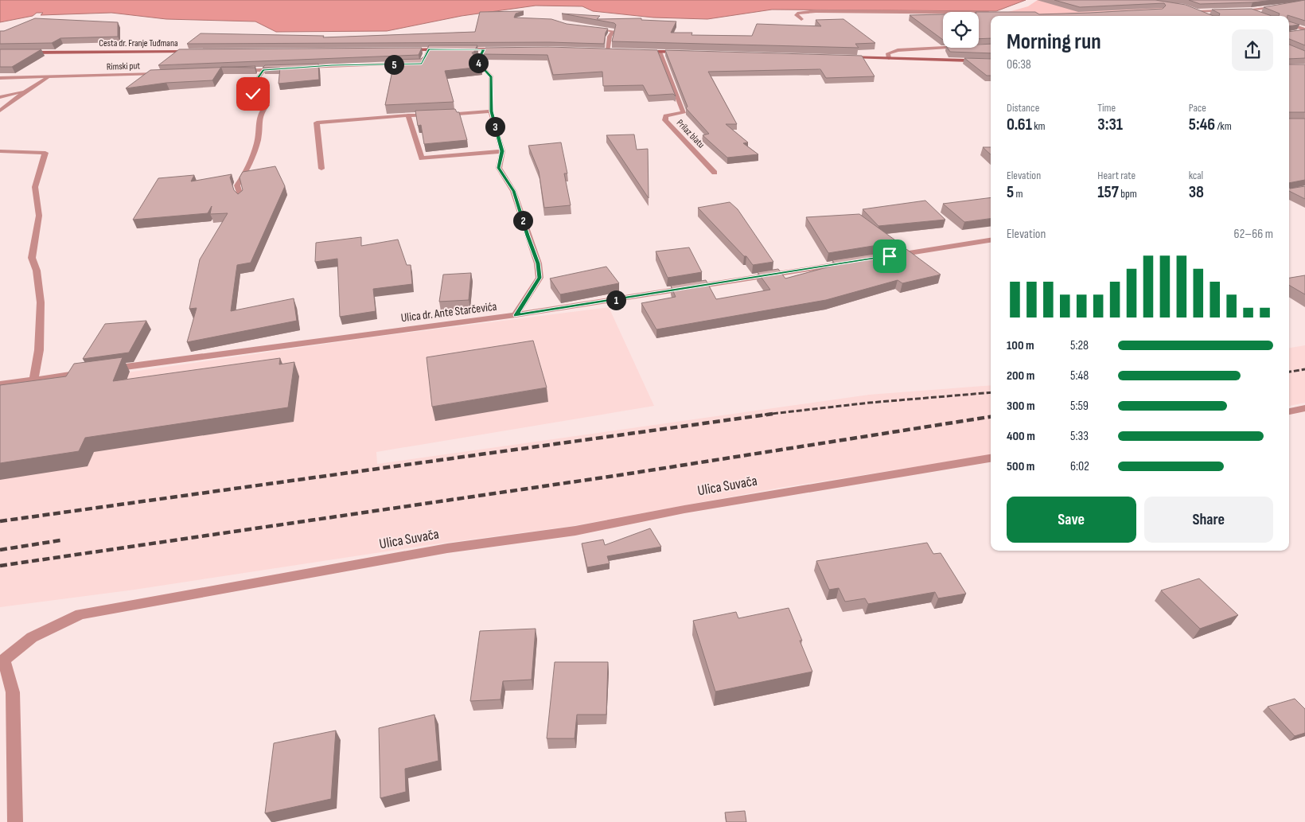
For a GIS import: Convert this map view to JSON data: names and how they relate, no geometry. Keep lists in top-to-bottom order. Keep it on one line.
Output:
{"streets":{"main road":["Cesta dr. Franje Tuđmana"],"street":["Rimski put","Prilaz blatu","Ulica dr. Ante Starčevića","Ulica Suvača"]},"page":{"heading":["Morning run","06:38"],"pins":["4","5","3","2","1"],"stats":[["Distance","0.61 km"],["Time","3:31"],["Pace","5:46 /km"],["Elevation","5 m"],["Heart rate","157 bpm"],["kcal","38"]],"chart":["Elevation","62–66 m"],"list":[{"name":"100 m","note":"5:28"},{"name":"200 m","note":"5:48"},{"name":"300 m","note":"5:59"},{"name":"400 m","note":"5:33"},{"name":"500 m","note":"6:02"}],"buttons":["Save","Share"]}}
